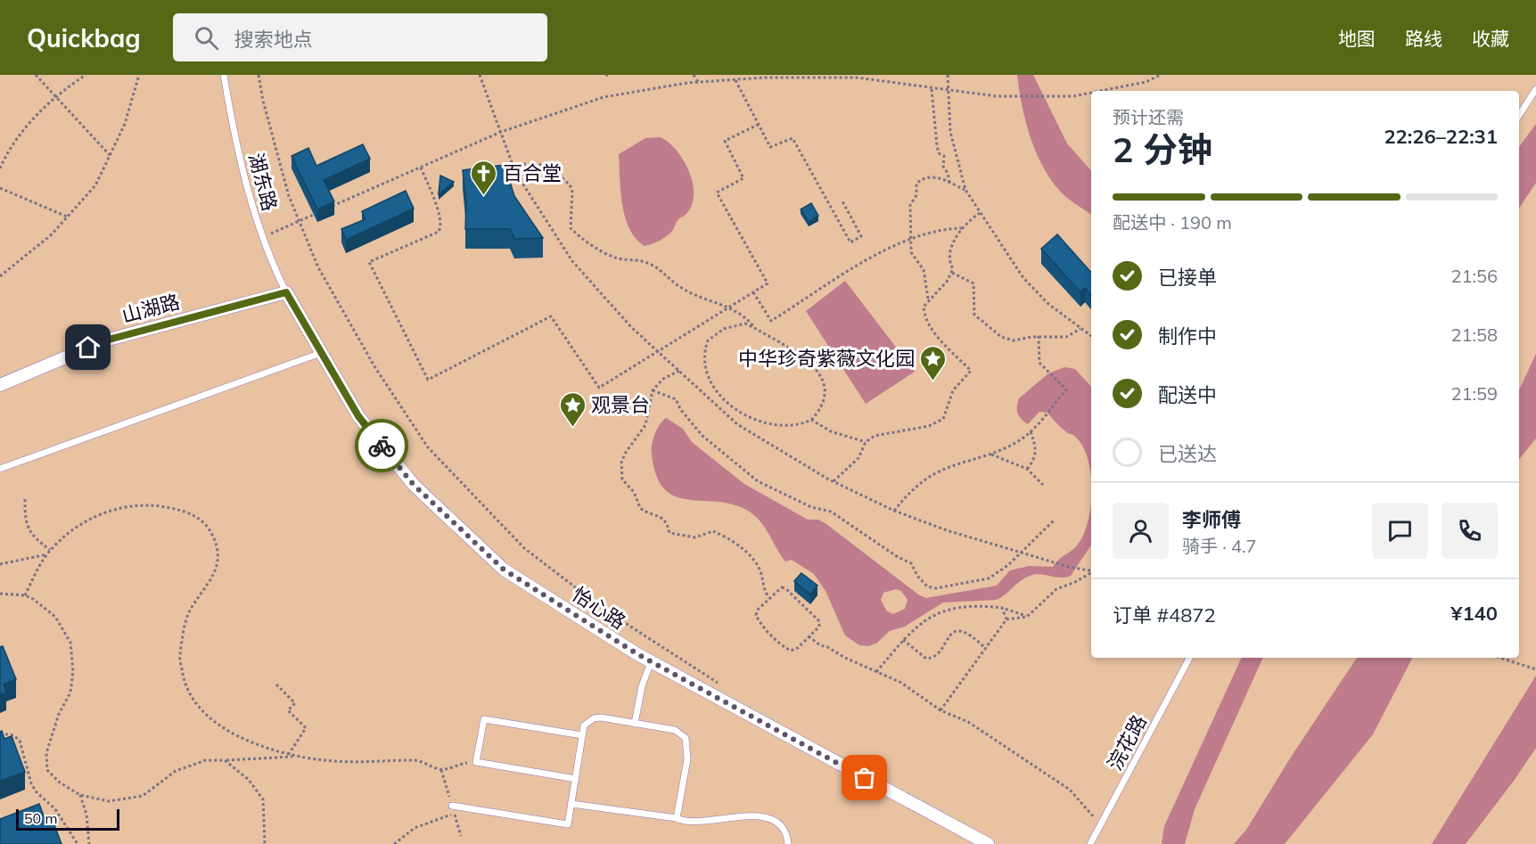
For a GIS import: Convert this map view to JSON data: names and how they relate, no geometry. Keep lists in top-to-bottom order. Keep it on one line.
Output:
{"streets":{"street":["山湖路","怡心路"],"lane":["湖东路","浣花路"]},"crossings":[["湖东路","山湖路"],["湖东路","怡心路"],["山湖路","怡心路"]],"places":{"church":["百合堂"],"place":["中华珍奇紫薇文化园","观景台"]},"scale_bar":"50 m","page":{"header":"Quickbag","search":"搜索地点","nav":["地图","路线","收藏"],"heading":["2 分钟","预计还需","22:26–22:31"],"panel":["李师傅","骑手 · 4.7","订单 #4872","¥140"],"bar":"配送中 · 190 m","list":[["已接单","21:56"],["制作中","21:58"],["配送中","21:59"],"已送达"],"scale":"50 m"}}
